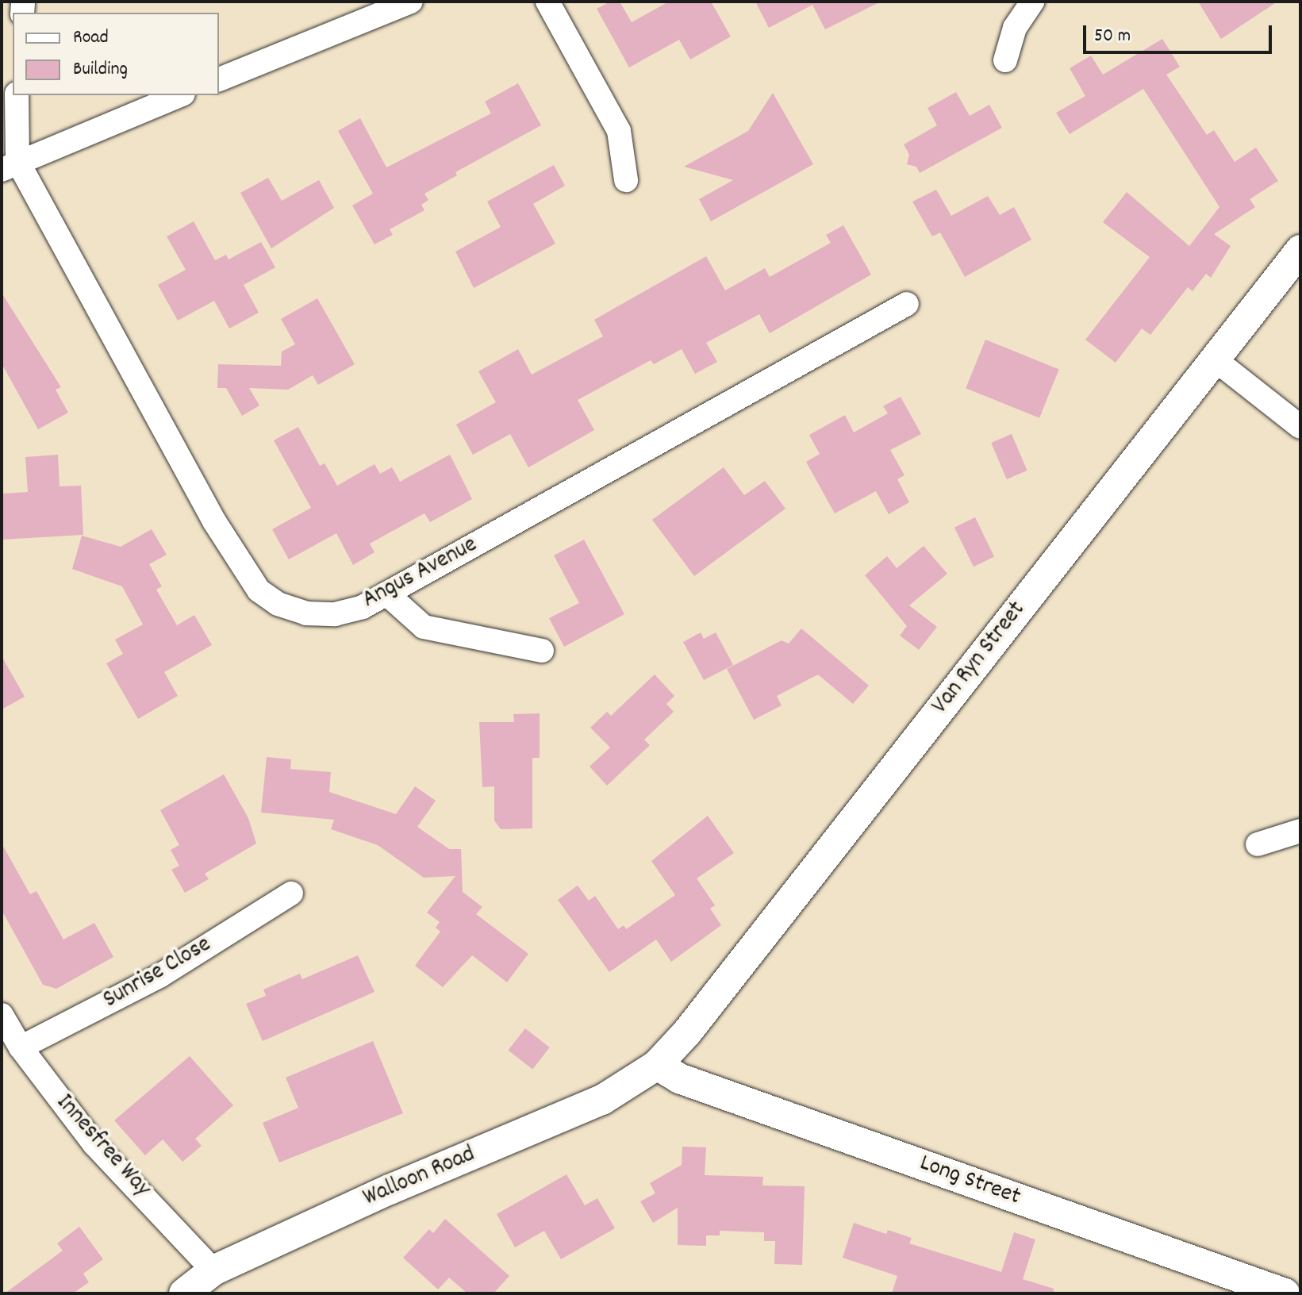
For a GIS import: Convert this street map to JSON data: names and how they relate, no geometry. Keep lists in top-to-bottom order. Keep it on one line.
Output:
{"streets":{"street":["Angus Avenue","Van Ryn Street","Sunrise Close","Innesfree Way","Walloon Road","Long Street"]},"crossings":[["Van Ryn Street","Walloon Road"],["Van Ryn Street","Long Street"],["Sunrise Close","Innesfree Way"],["Innesfree Way","Walloon Road"],["Walloon Road","Long Street"]],"legend":["Road","Building"],"scale_bar":"50 m"}
